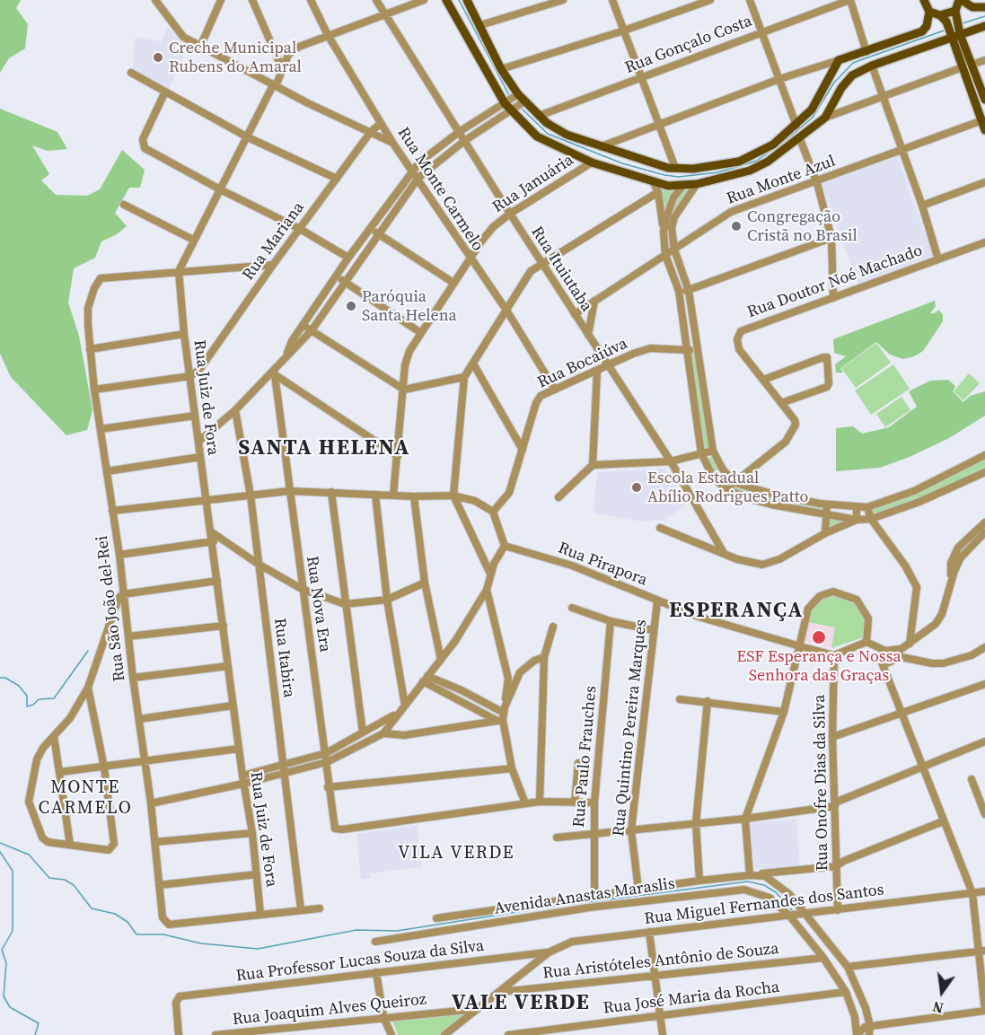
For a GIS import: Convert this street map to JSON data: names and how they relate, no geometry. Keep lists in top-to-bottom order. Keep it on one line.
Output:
{"streets":{"street":["Rua Gonçalo Costa","Rua Monte Azul","Rua Januária","Rua Monte Carmelo","Rua Mariana","Rua Ituiutaba","Rua Doutor Noé Machado","Rua Bocaiúva","Rua Juiz de Fora","Rua Pirapora","Rua Nova Era","Rua São João del-Rei","Rua Itabira","Rua Quintino Pereira Marques","Rua Paulo Frauches","Rua Onofre Dias da Silva","Avenida Anastas Maraslis","Rua Miguel Fernandes dos Santos","Rua Professor Lucas Souza da Silva","Rua Aristóteles Antônio de Souza","Rua José Maria da Rocha","Rua Joaquim Alves Queiroz"]},"crossings":[["Rua Monte Azul","Rua Ituiutaba"],["Rua Januária","Rua Monte Carmelo"],["Rua Januária","Rua Ituiutaba"],["Rua Monte Carmelo","Rua Mariana"],["Rua Monte Carmelo","Rua Bocaiúva"],["Rua Monte Carmelo","Rua Juiz de Fora"],["Rua Mariana","Rua Juiz de Fora"],["Rua Ituiutaba","Rua Bocaiúva"],["Rua Ituiutaba","Rua Juiz de Fora"],["Rua Juiz de Fora","Rua São João del-Rei"],["Rua Pirapora","Rua Quintino Pereira Marques"],["Rua Pirapora","Rua Onofre Dias da Silva"],["Rua Quintino Pereira Marques","Avenida Anastas Maraslis"],["Rua Paulo Frauches","Avenida Anastas Maraslis"],["Rua Onofre Dias da Silva","Rua Miguel Fernandes dos Santos"],["Avenida Anastas Maraslis","Rua Miguel Fernandes dos Santos"],["Avenida Anastas Maraslis","Rua Aristóteles Antônio de Souza"],["Avenida Anastas Maraslis","Rua José Maria da Rocha"],["Rua Miguel Fernandes dos Santos","Rua Professor Lucas Souza da Silva"]],"districts":["SANTA HELENA","ESPERANÇA","MONTE CARMELO","VILA VERDE","VALE VERDE"],"places":["Creche Municipal Rubens do Amaral","Congregação Cristã no Brasil","Paróquia Santa Helena","Escola Estadual Abílio Rodrigues Patto","ESF Esperança e Nossa Senhora das Graças"],"north":"bottom"}
